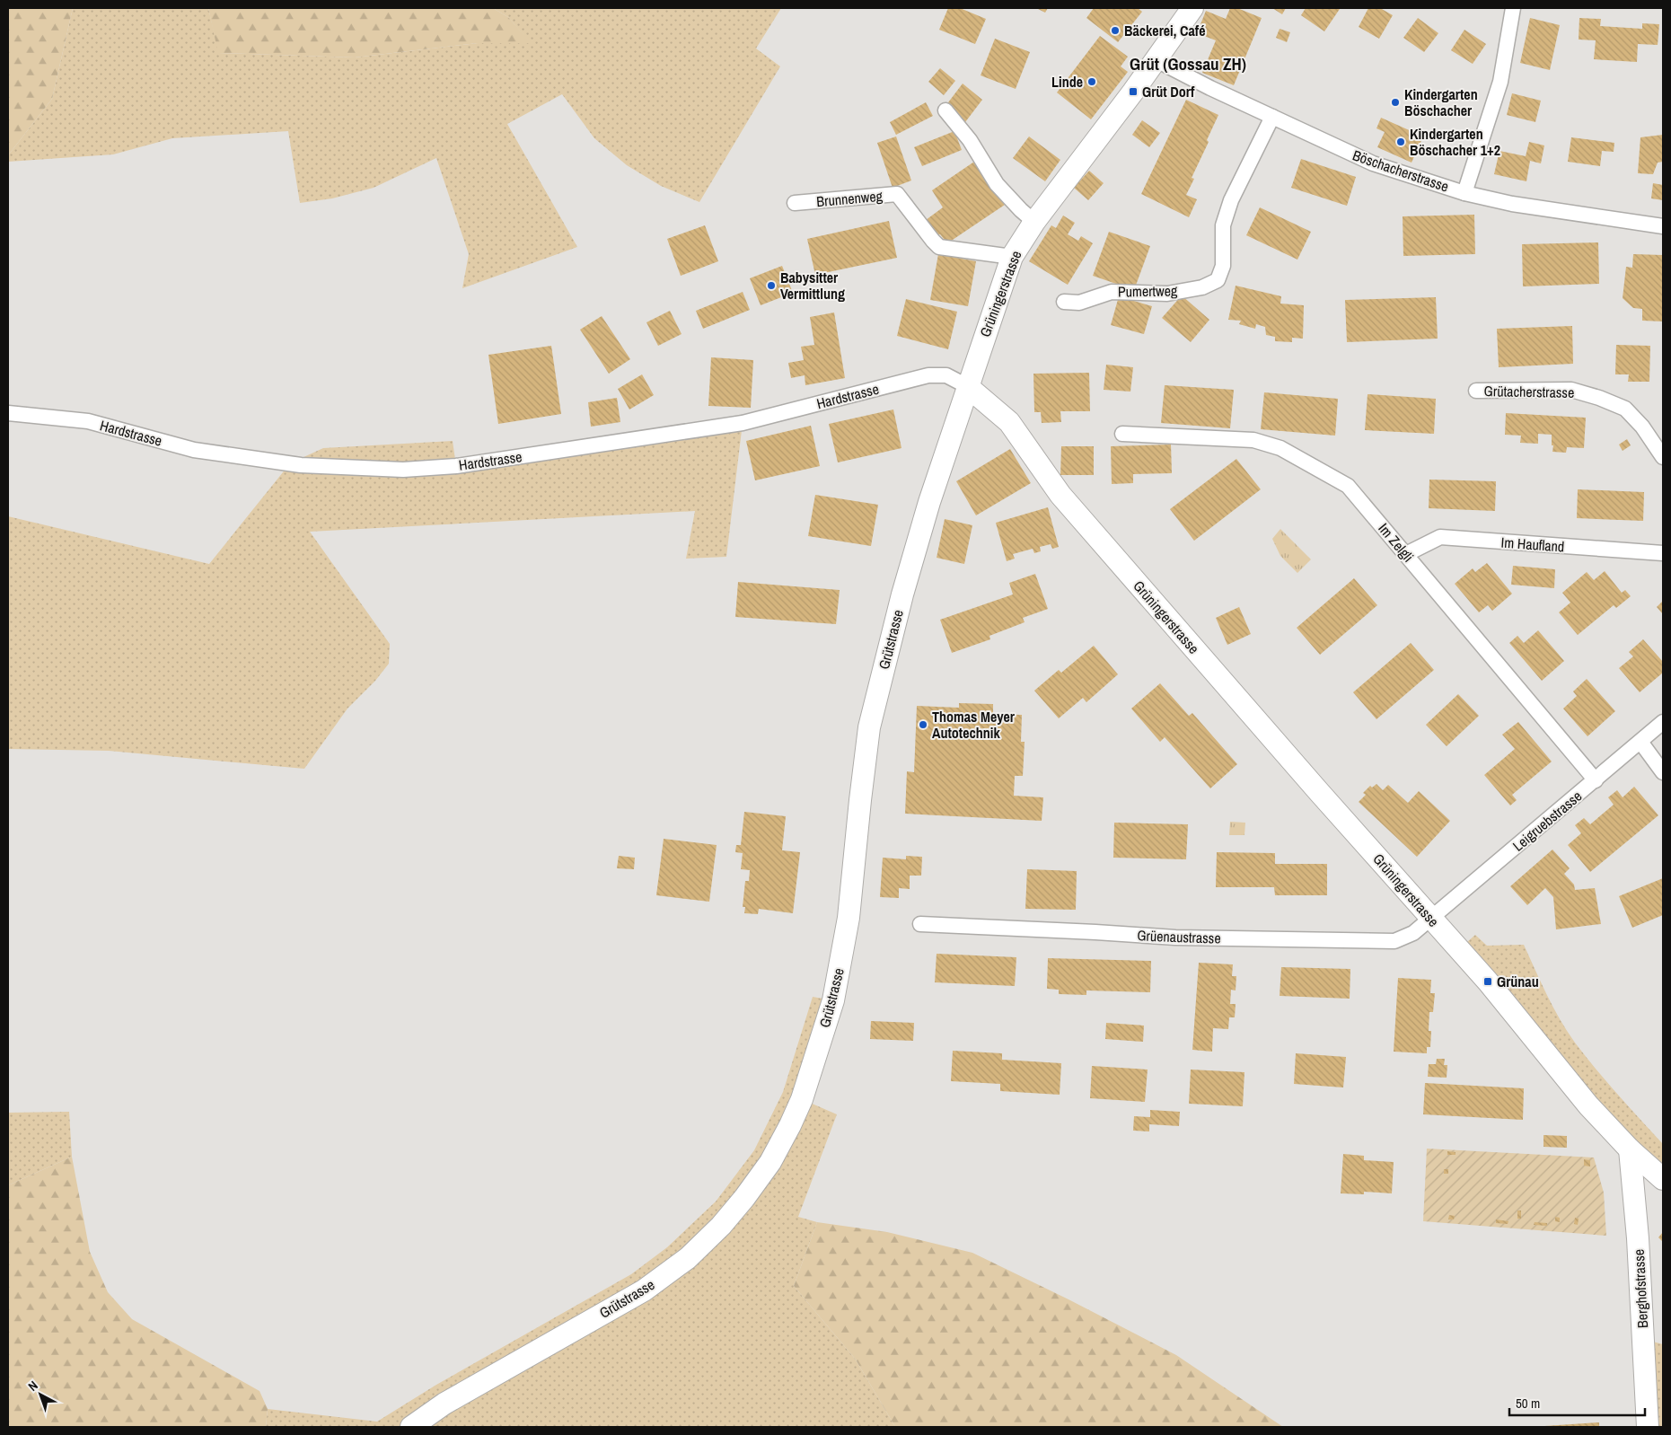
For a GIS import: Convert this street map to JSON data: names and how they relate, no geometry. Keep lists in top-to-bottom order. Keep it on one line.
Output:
{"streets":{"main road":["Grüningerstrasse","Grütstrasse","Berghofstrasse"],"street":["Böschacherstrasse","Brunnenweg","Pumertweg","Grütacherstrasse","Hardstrasse","Im Zelgli","Im Haufland","Leigruebstrasse","Grüenaustrasse"]},"crossings":[["Böschacherstrasse","Pumertweg"],["Böschacherstrasse","Grüningerstrasse"],["Brunnenweg","Grüningerstrasse"],["Grüningerstrasse","Hardstrasse"],["Grüningerstrasse","Grütstrasse"],["Grüningerstrasse","Leigruebstrasse"],["Grüningerstrasse","Grüenaustrasse"],["Grüningerstrasse","Berghofstrasse"],["Hardstrasse","Grütstrasse"],["Im Zelgli","Im Haufland"],["Im Zelgli","Leigruebstrasse"],["Leigruebstrasse","Grüenaustrasse"]],"districts":["Grüt (Gossau ZH)"],"places":{"other":["Bäckerei, Café","Linde","Kindergarten Böschacher","Kindergarten Böschacher 1+2","Babysitter Vermittlung","Thomas Meyer Autotechnik"],"transit":["Grüt Dorf","Grünau"]},"scale_bar":"50 m","north":"top left"}
